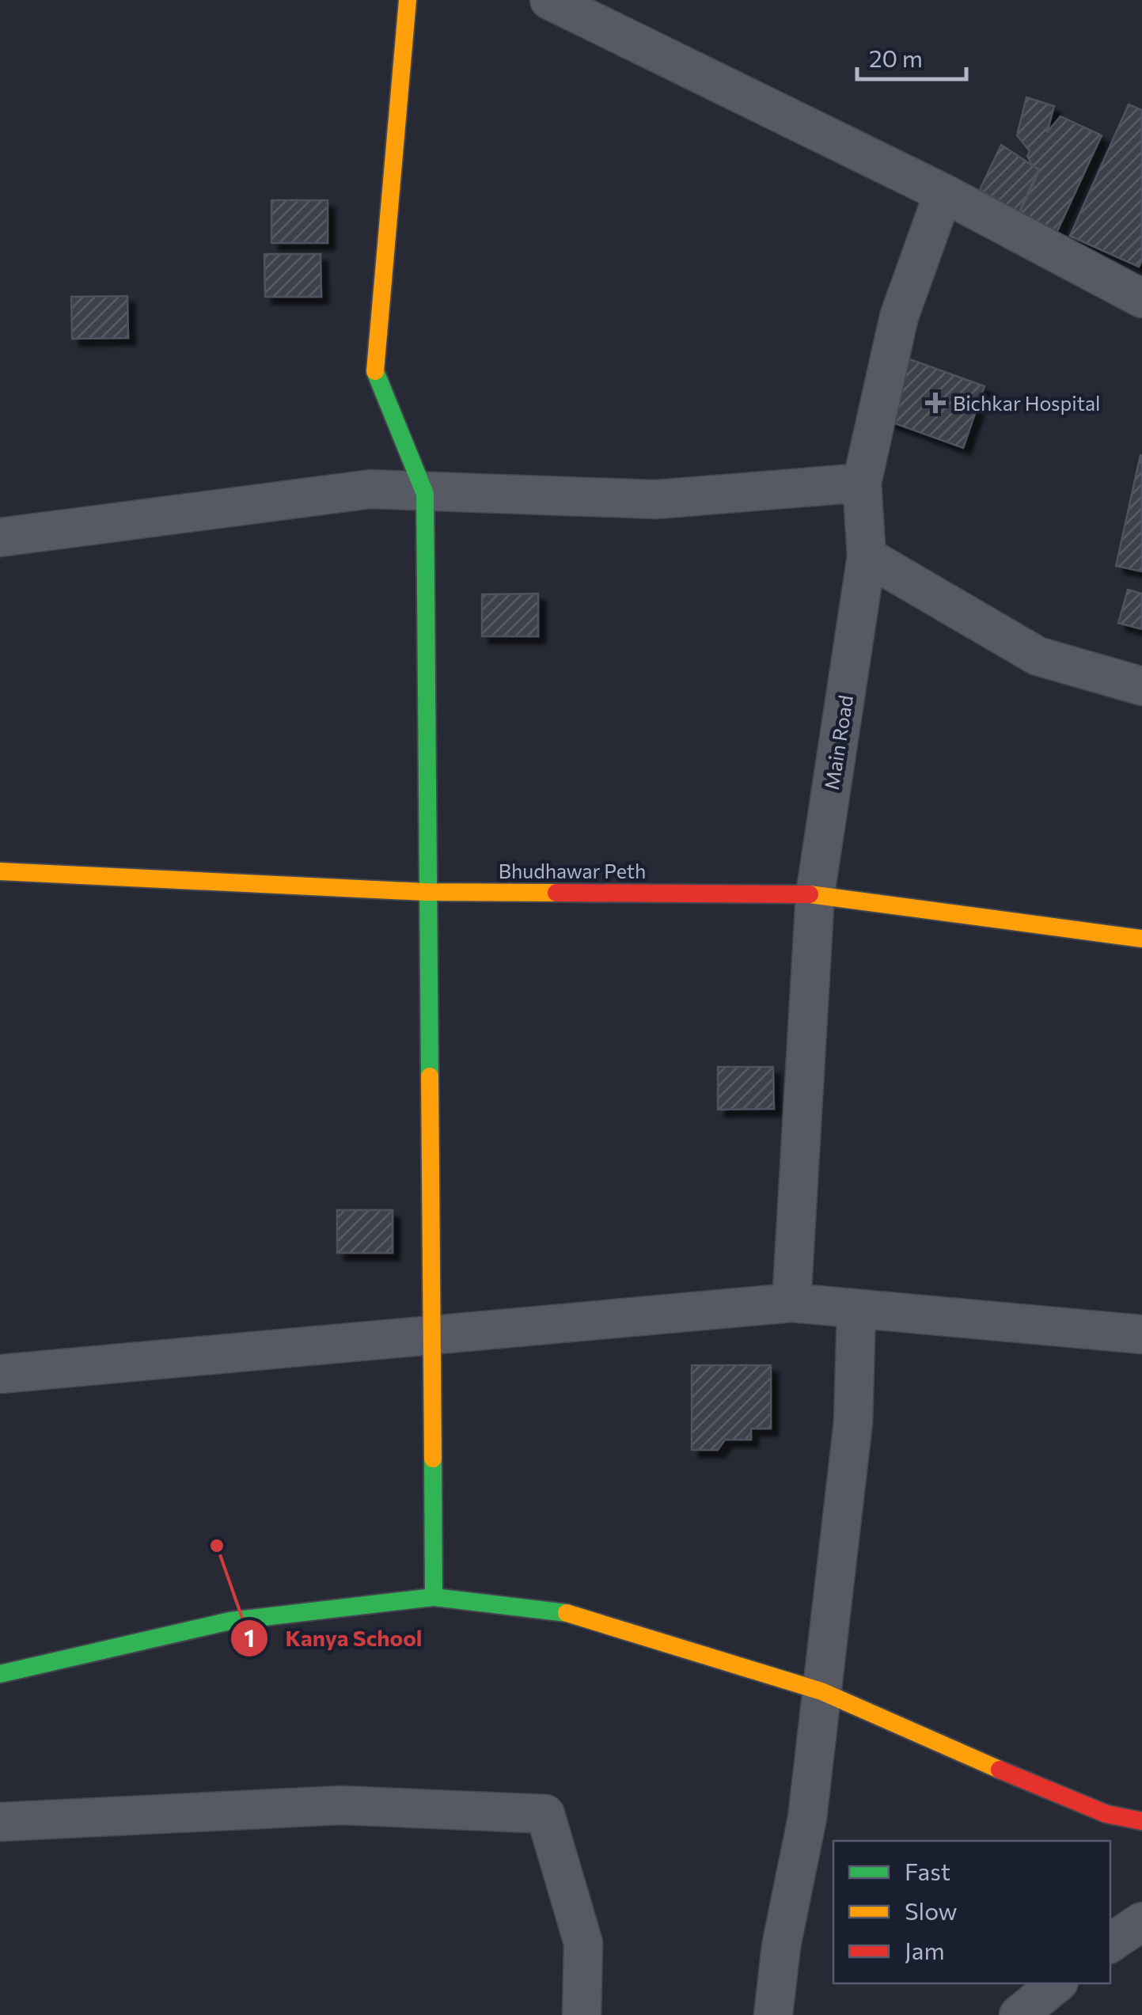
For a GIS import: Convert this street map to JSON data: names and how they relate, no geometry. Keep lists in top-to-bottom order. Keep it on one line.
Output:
{"streets":{"street":["Main Road","Bhudhawar Peth"]},"crossings":[["Main Road","Bhudhawar Peth"]],"places":{"health":["Bichkar Hospital"],"other":["Kanya School"]},"legend":["Fast","Slow","Jam"],"scale_bar":"20 m"}
